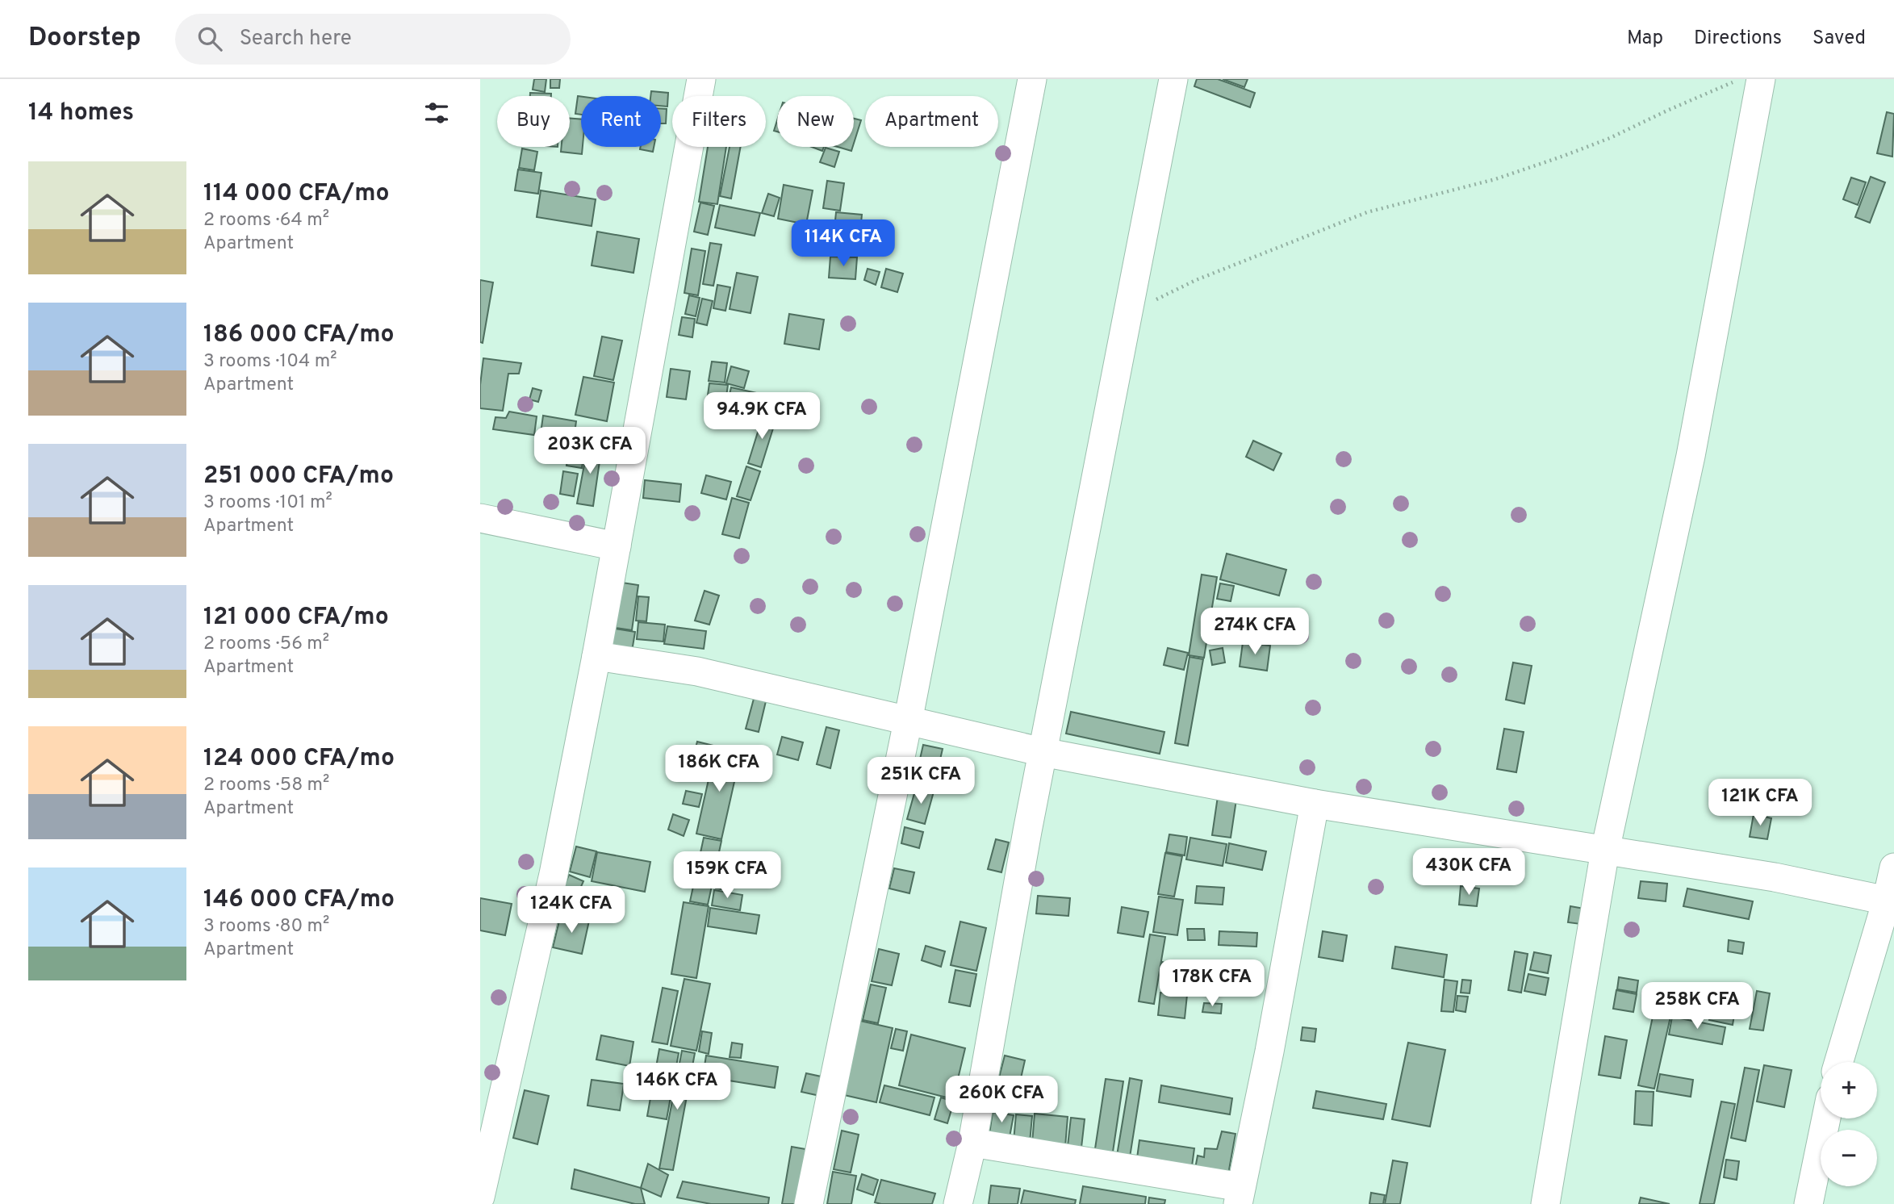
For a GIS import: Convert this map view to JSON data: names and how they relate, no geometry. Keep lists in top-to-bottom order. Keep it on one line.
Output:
{"page":{"header":"Doorstep","search":"Search here","nav":["Map","Directions","Saved"],"heading":"14 homes","chip":["Buy","Rent","Filters","New","Apartment"],"list":[{"name":"114 000 CFA/mo","note":"2 rooms · 64 m² · Apartment"},{"name":"186 000 CFA/mo","note":"3 rooms · 104 m² · Apartment"},{"name":"251 000 CFA/mo","note":"3 rooms · 101 m² · Apartment"},{"name":"121 000 CFA/mo","note":"2 rooms · 56 m² · Apartment"},{"name":"124 000 CFA/mo","note":"2 rooms · 58 m² · Apartment"},{"name":"146 000 CFA/mo","note":"3 rooms · 80 m² · Apartment"}],"price":["114K CFA","94.9K CFA","203K CFA","274K CFA","186K CFA","251K CFA","121K CFA","430K CFA","159K CFA","124K CFA","178K CFA","258K CFA","146K CFA","260K CFA"],"map_buttons":["+","−"]}}
